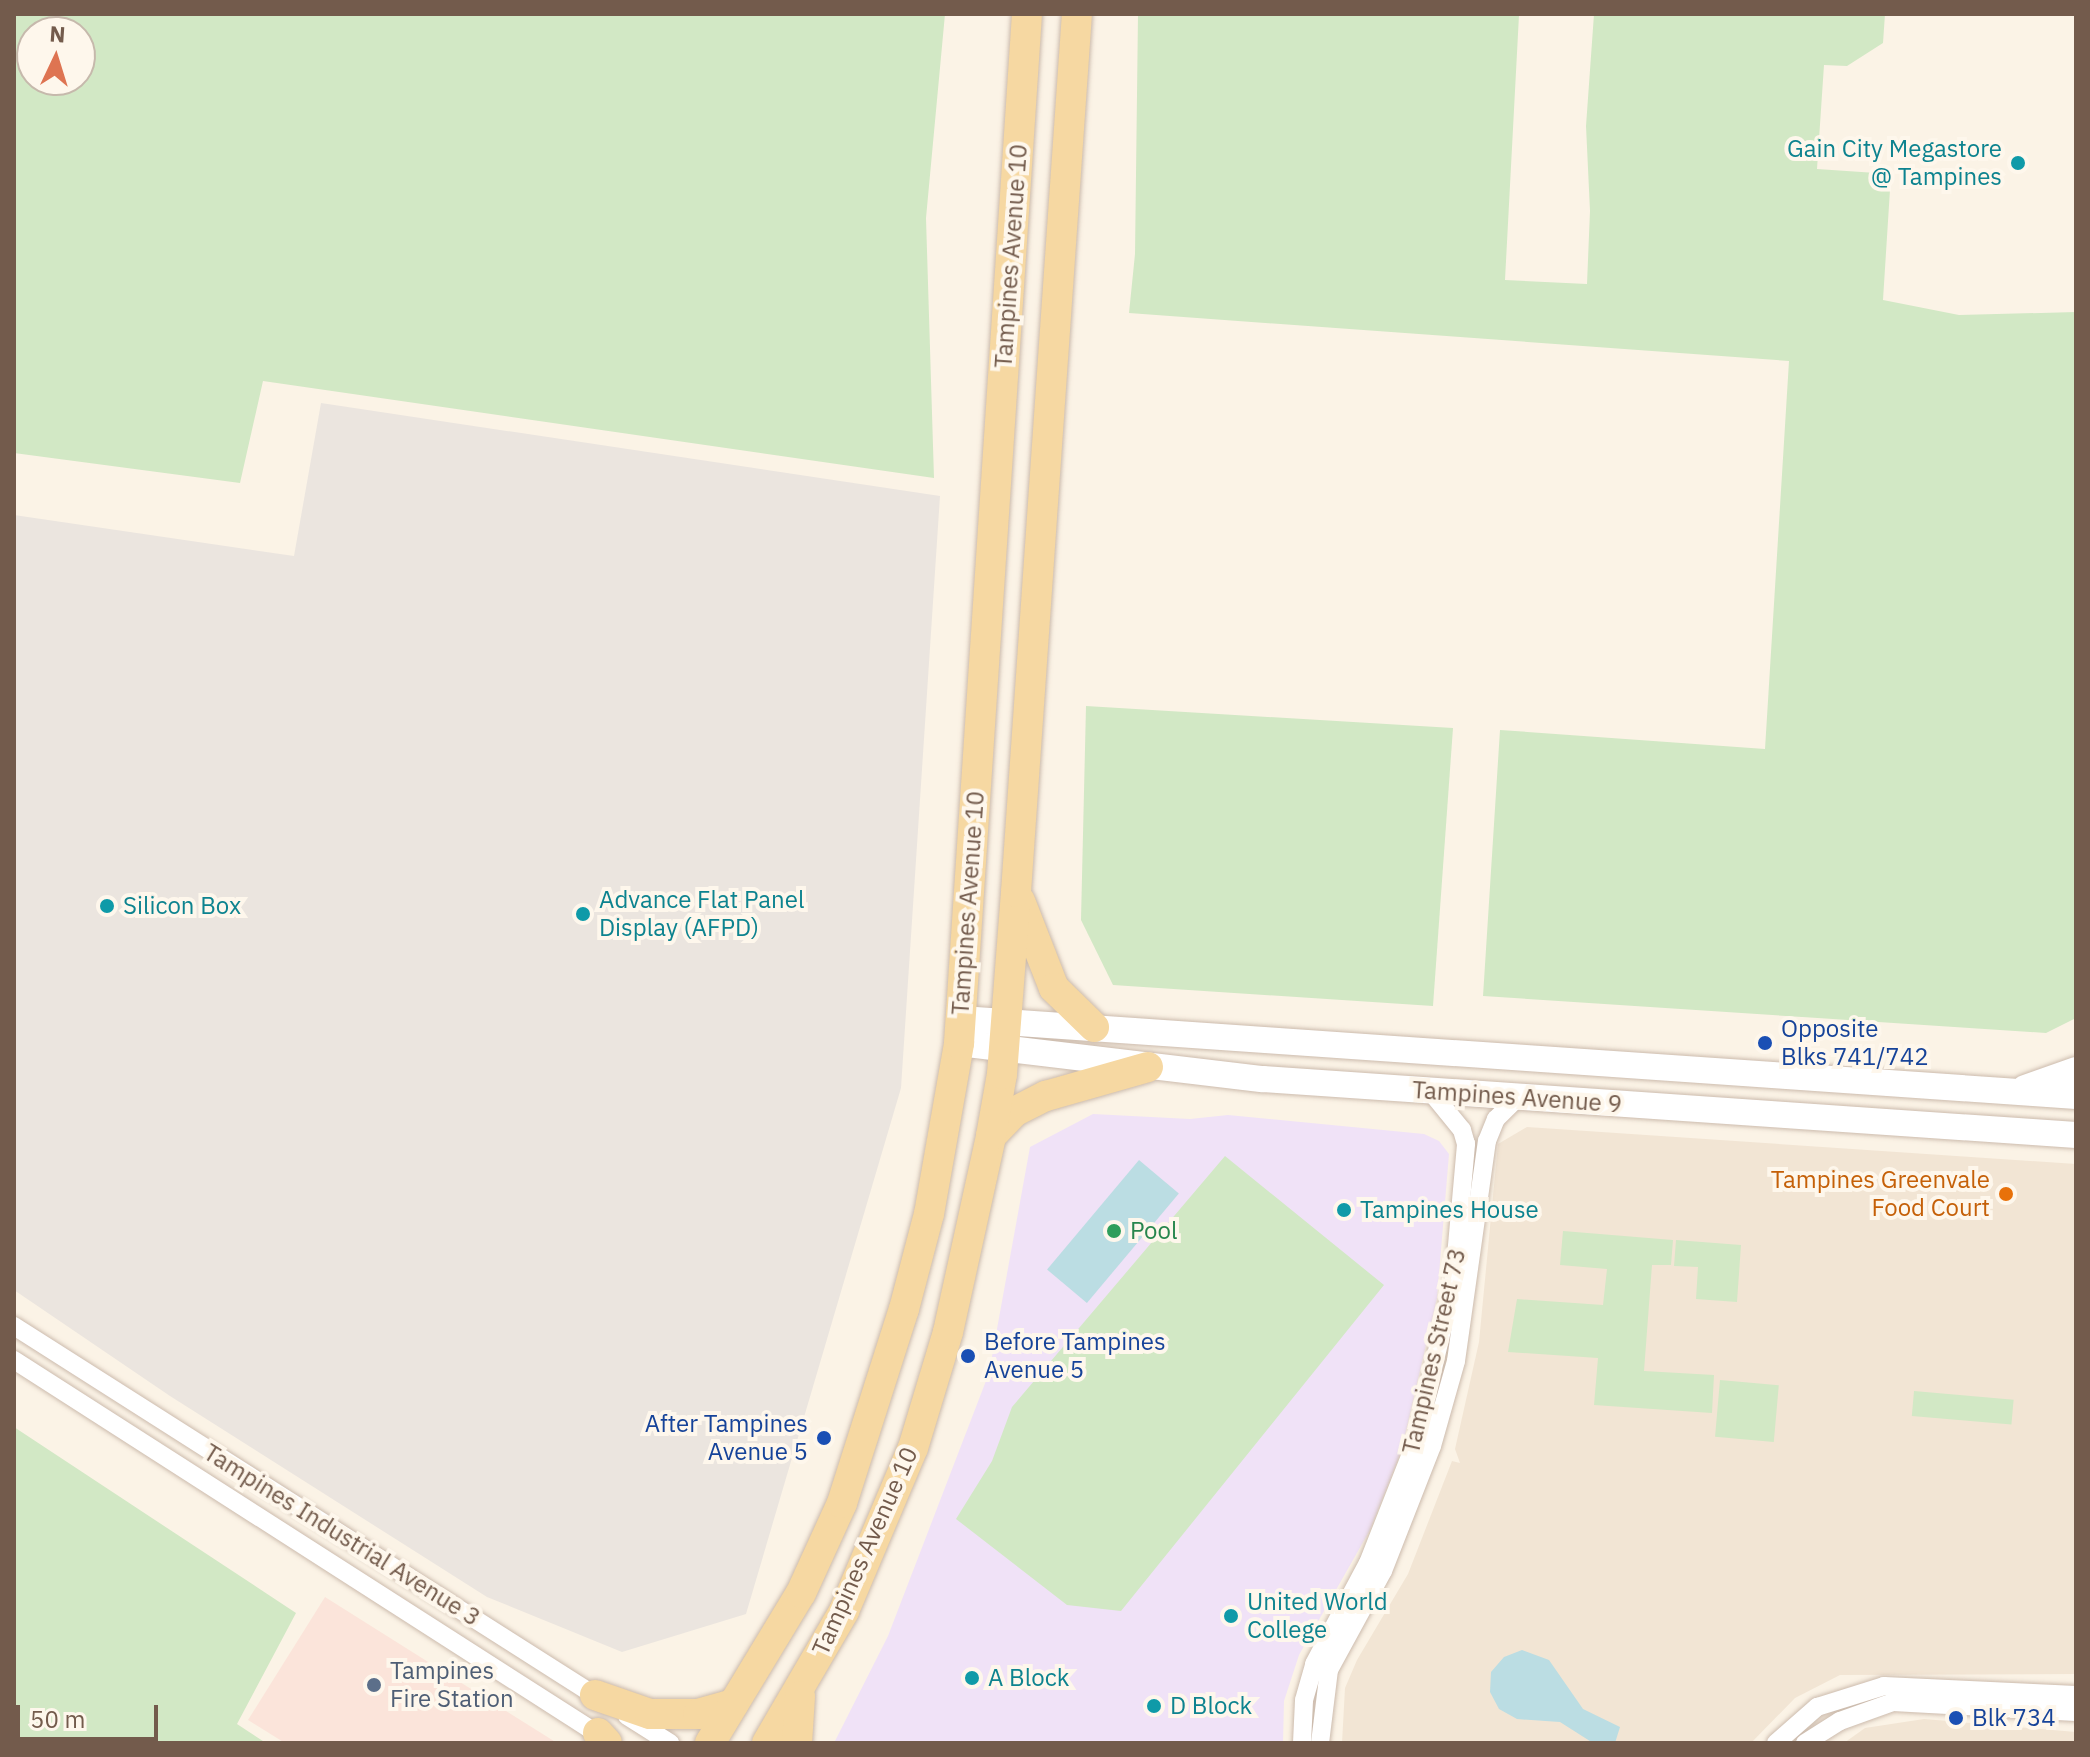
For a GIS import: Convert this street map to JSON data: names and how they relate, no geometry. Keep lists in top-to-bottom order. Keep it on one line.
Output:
{"streets":{"main road":["Tampines Avenue 10","Tampines Avenue 9"],"street":["Tampines Street 73","Tampines Industrial Avenue 3"]},"crossings":[["Tampines Avenue 10","Tampines Avenue 9"],["Tampines Avenue 9","Tampines Street 73"]],"places":["Gain City Megastore @ Tampines","Silicon Box","Advance Flat Panel Display (AFPD)","Opposite Blks 741/742","Tampines Greenvale Food Court","Tampines House","Pool","Before Tampines Avenue 5","After Tampines Avenue 5","United World College","A Block","Tampines Fire Station","D Block","Blk 734"],"scale_bar":"50 m","north":"top"}
